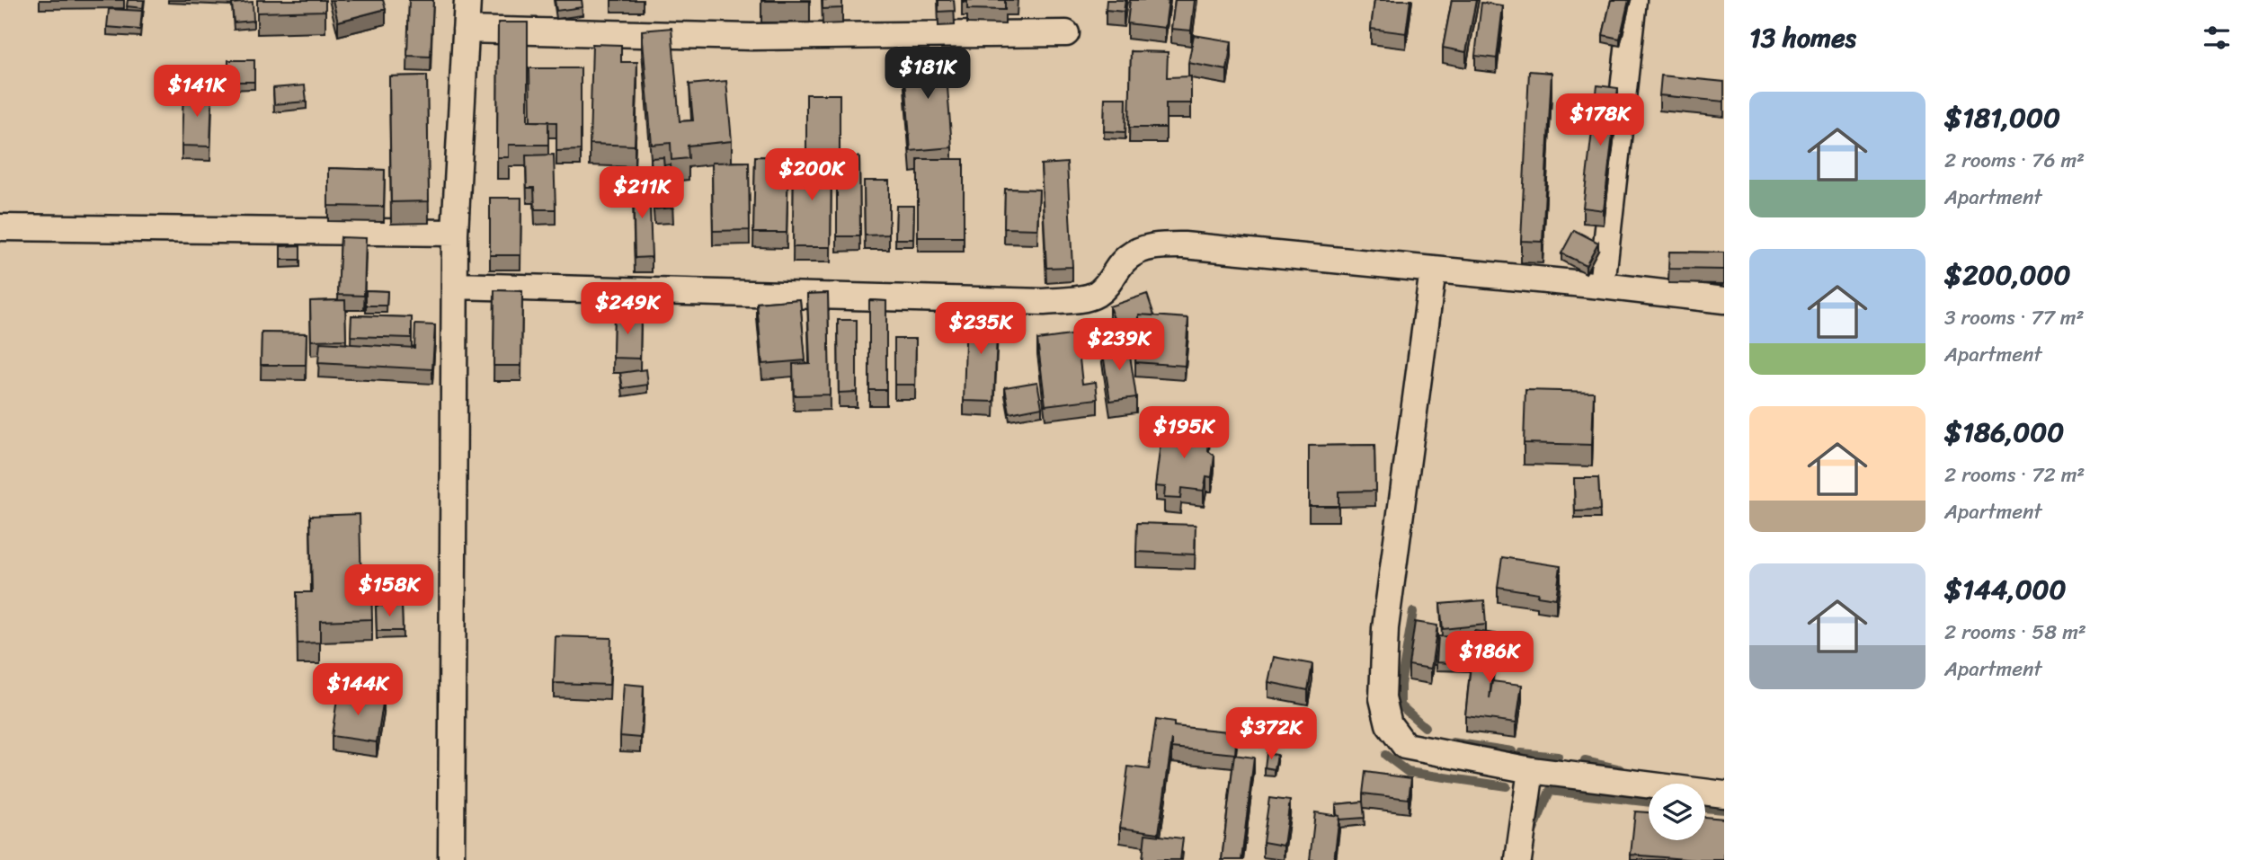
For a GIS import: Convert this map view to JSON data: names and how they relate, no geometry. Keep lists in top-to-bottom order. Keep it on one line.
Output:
{"page":{"heading":"13 homes","price":["$181K","$141K","$178K","$200K","$211K","$249K","$235K","$239K","$195K","$158K","$186K","$144K","$372K"],"list":[{"name":"$181,000","note":"2 rooms · 76 m² · Apartment"},{"name":"$200,000","note":"3 rooms · 77 m² · Apartment"},{"name":"$186,000","note":"2 rooms · 72 m² · Apartment"},{"name":"$144,000","note":"2 rooms · 58 m² · Apartment"}]}}
